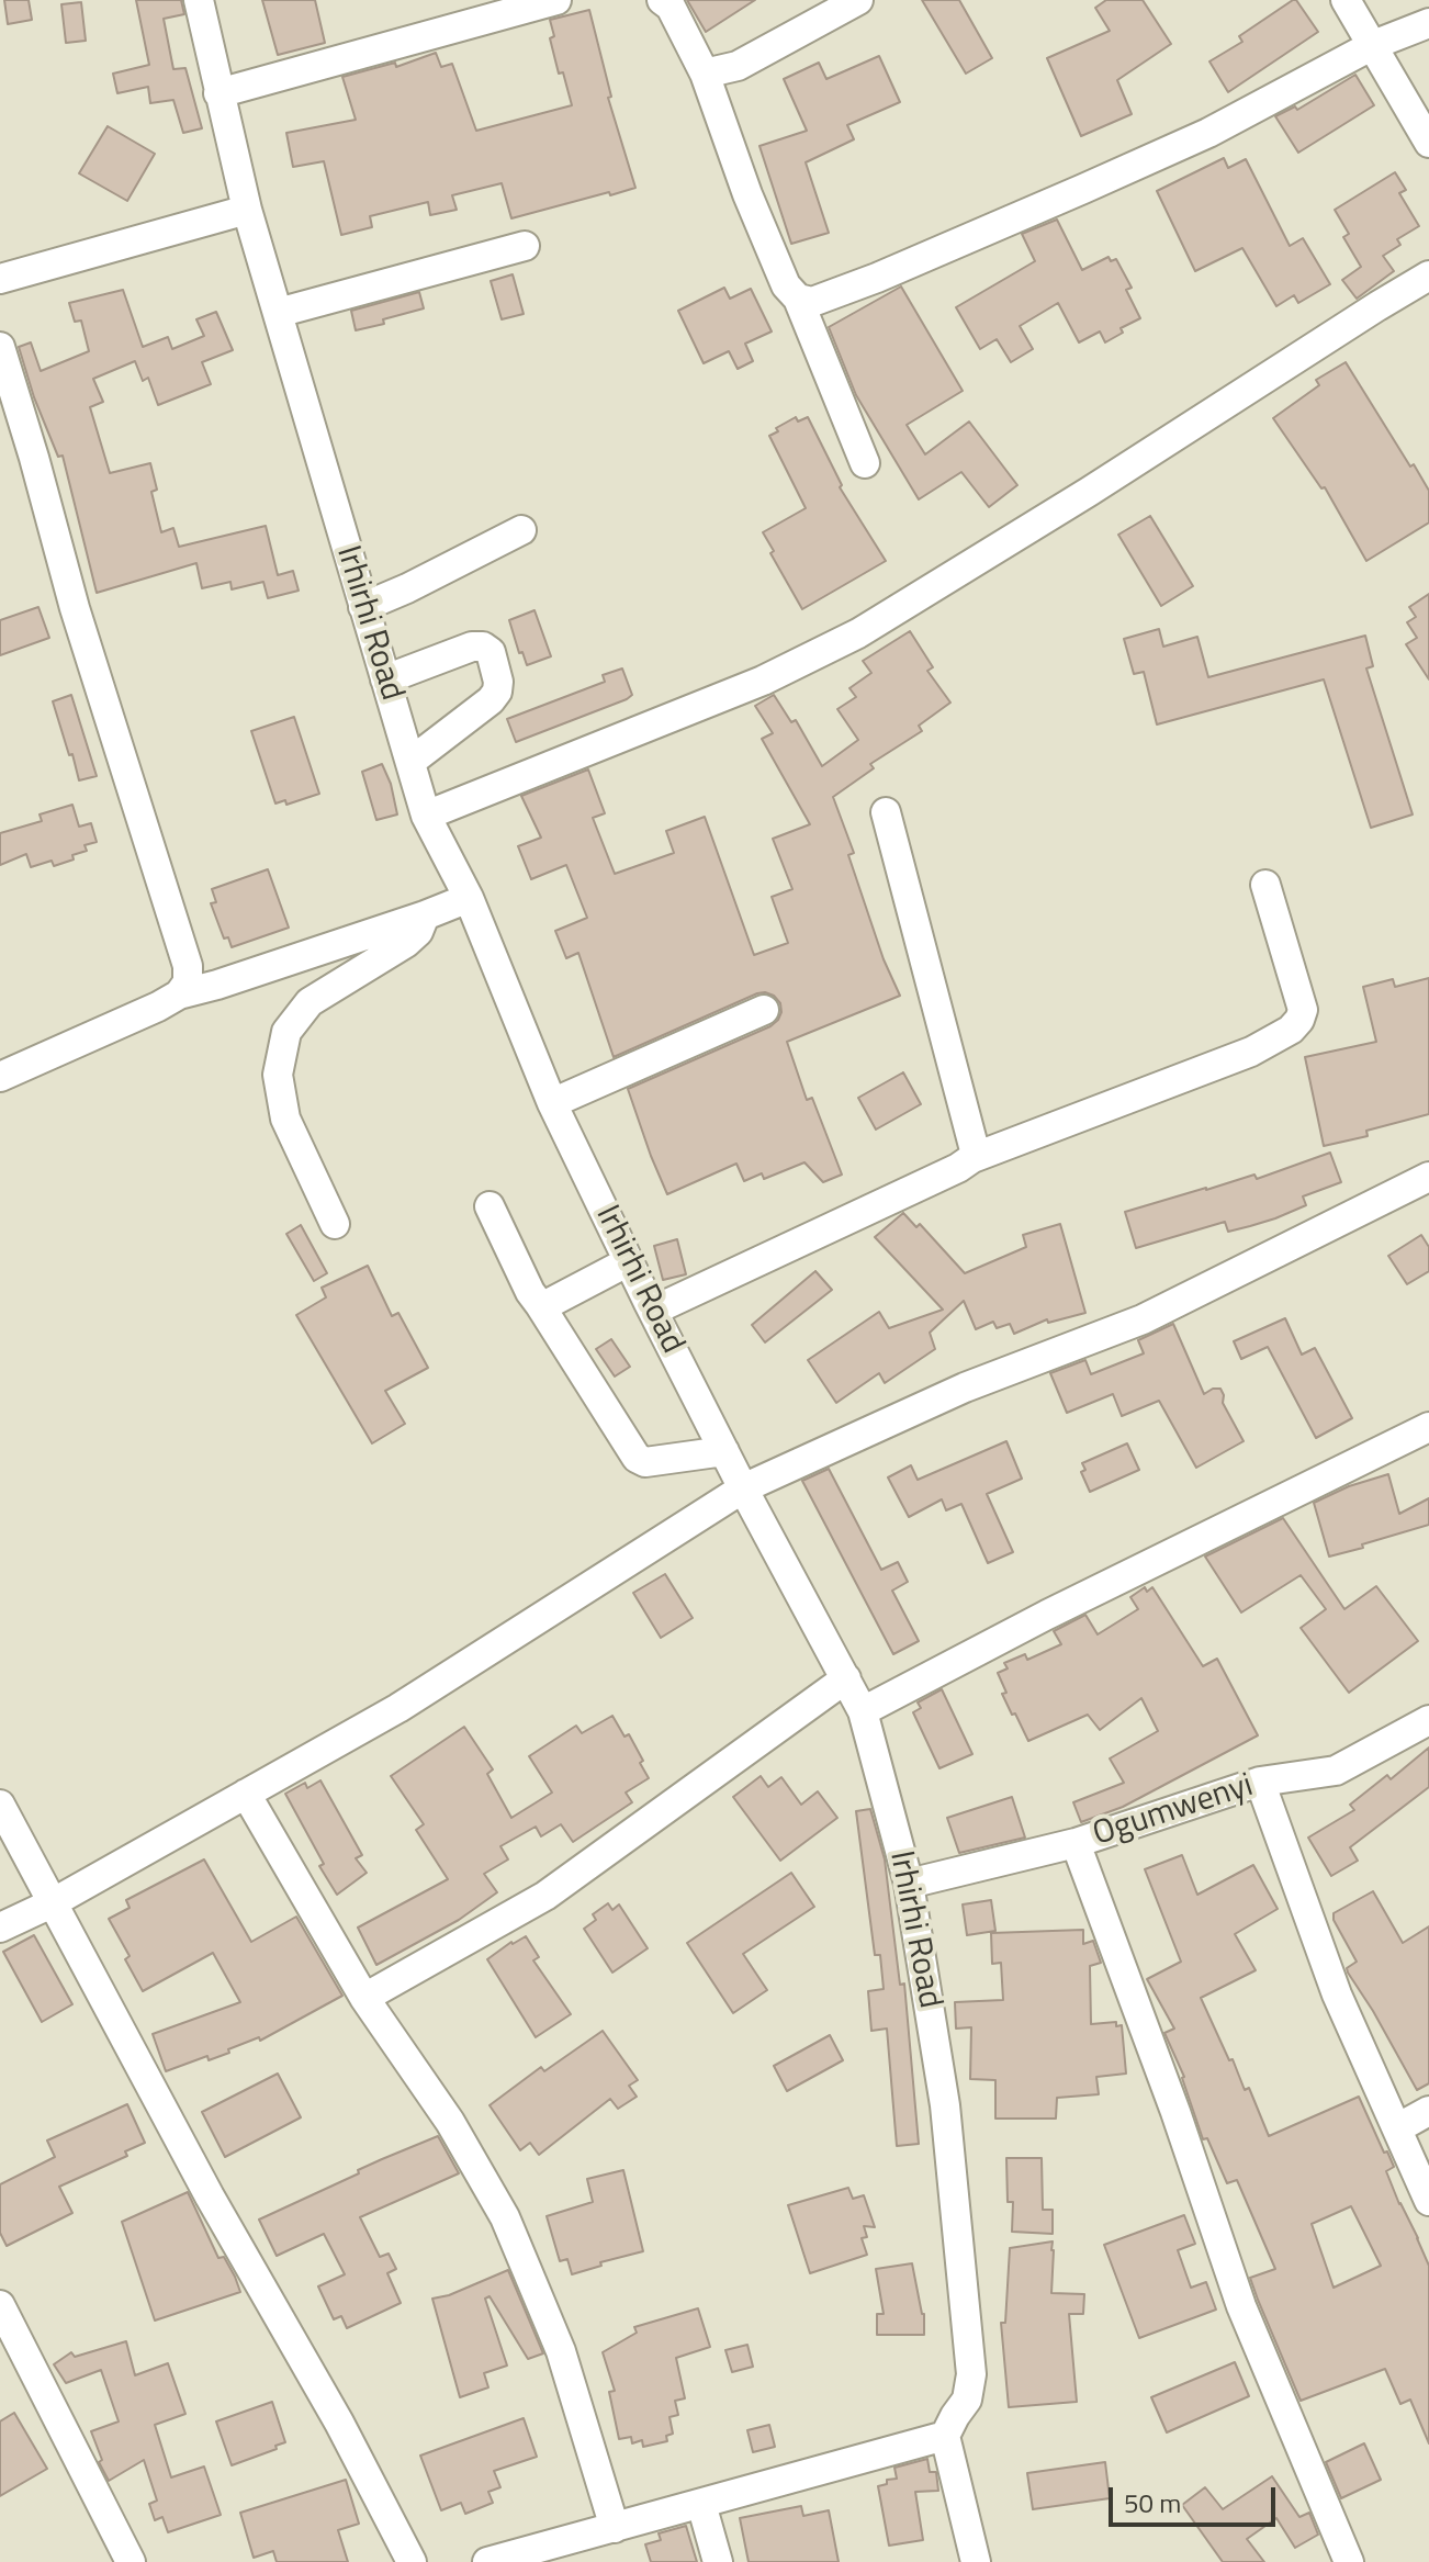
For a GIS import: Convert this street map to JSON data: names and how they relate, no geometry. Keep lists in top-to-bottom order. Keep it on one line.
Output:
{"streets":{"street":["Irhirhi Road","Ogumwenyi"]},"crossings":[["Irhirhi Road","Ogumwenyi"]],"scale_bar":"50 m"}
